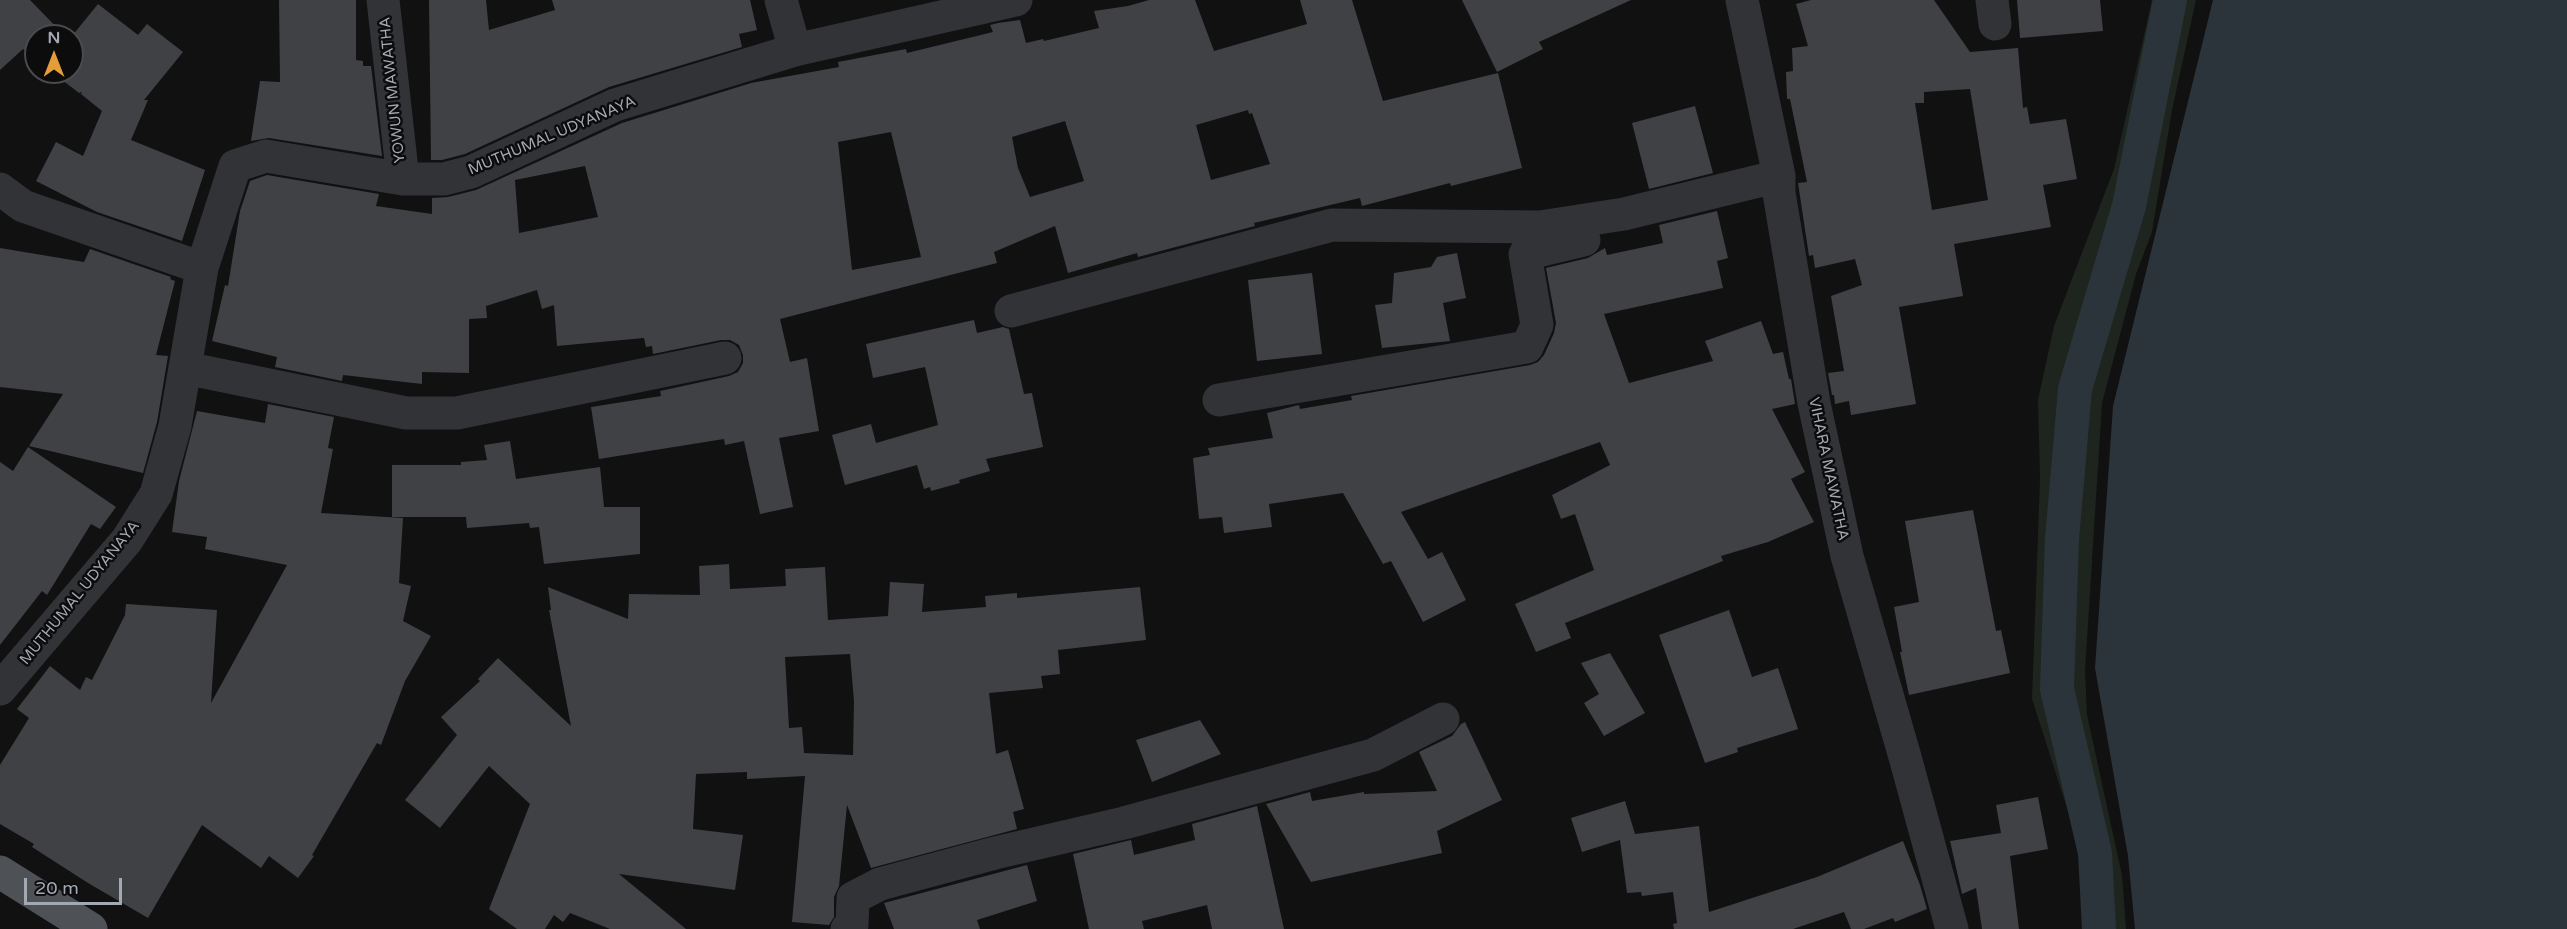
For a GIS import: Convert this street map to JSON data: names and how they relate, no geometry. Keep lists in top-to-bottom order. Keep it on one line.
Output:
{"streets":{"street":["YOWUN MAWATHA","MUTHUMAL UDYANAYA","VIHARA MAWATHA"]},"crossings":[["YOWUN MAWATHA","MUTHUMAL UDYANAYA"]],"scale_bar":"20 m","north":"top"}
